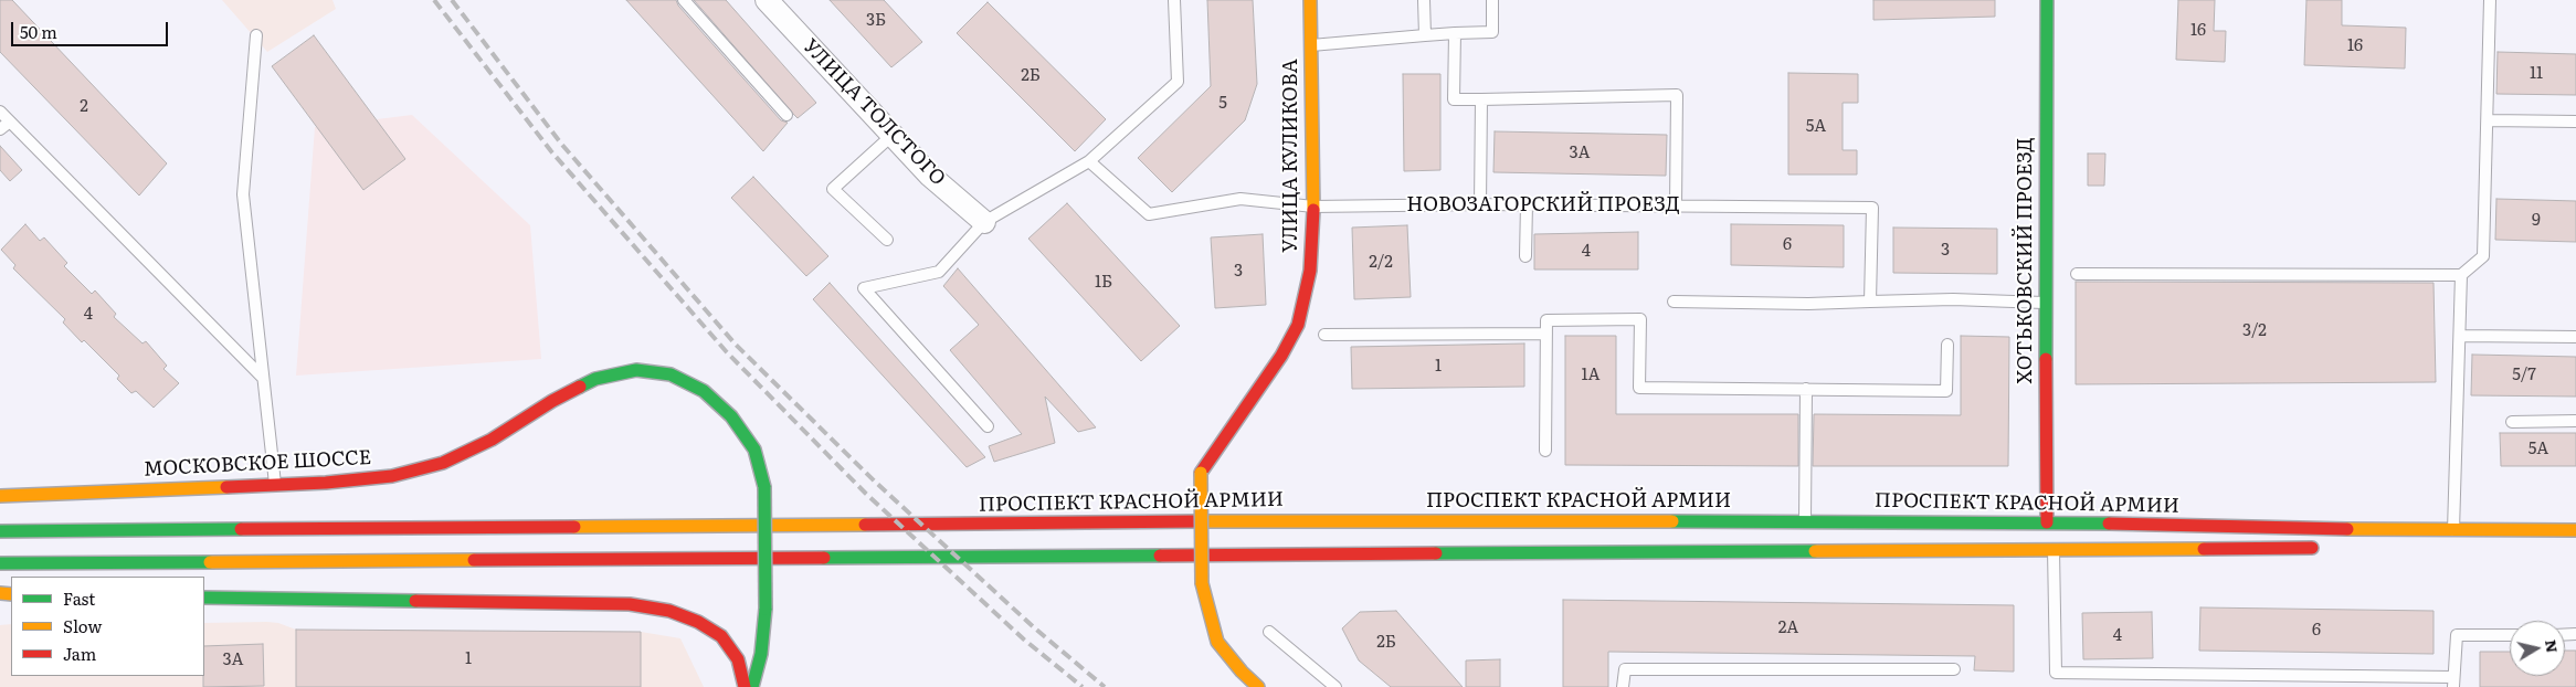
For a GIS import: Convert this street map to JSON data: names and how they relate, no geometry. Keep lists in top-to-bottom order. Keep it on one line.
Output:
{"streets":{"main road":["УЛИЦА КУЛИКОВА","ХОТЬКОВСКИЙ ПРОЕЗД","МОСКОВСКОЕ ШОССЕ","ПРОСПЕКТ КРАСНОЙ АРМИИ"],"street":["УЛИЦА ТОЛСТОГО"],"lane":["НОВОЗАГОРСКИЙ ПРОЕЗД"]},"crossings":[["УЛИЦА КУЛИКОВА","НОВОЗАГОРСКИЙ ПРОЕЗД"],["ХОТЬКОВСКИЙ ПРОЕЗД","ПРОСПЕКТ КРАСНОЙ АРМИИ"]],"house_numbers":["3Б","16","16","11","2Б","5","2","5А","3А","9","6","3","4","2/2","3","1Б","4","3/2","1","1А","5/7","5А","2А","6","4","2Б","1","3А"],"legend":["Fast","Slow","Jam"],"scale_bar":"50 m","north":"right"}
